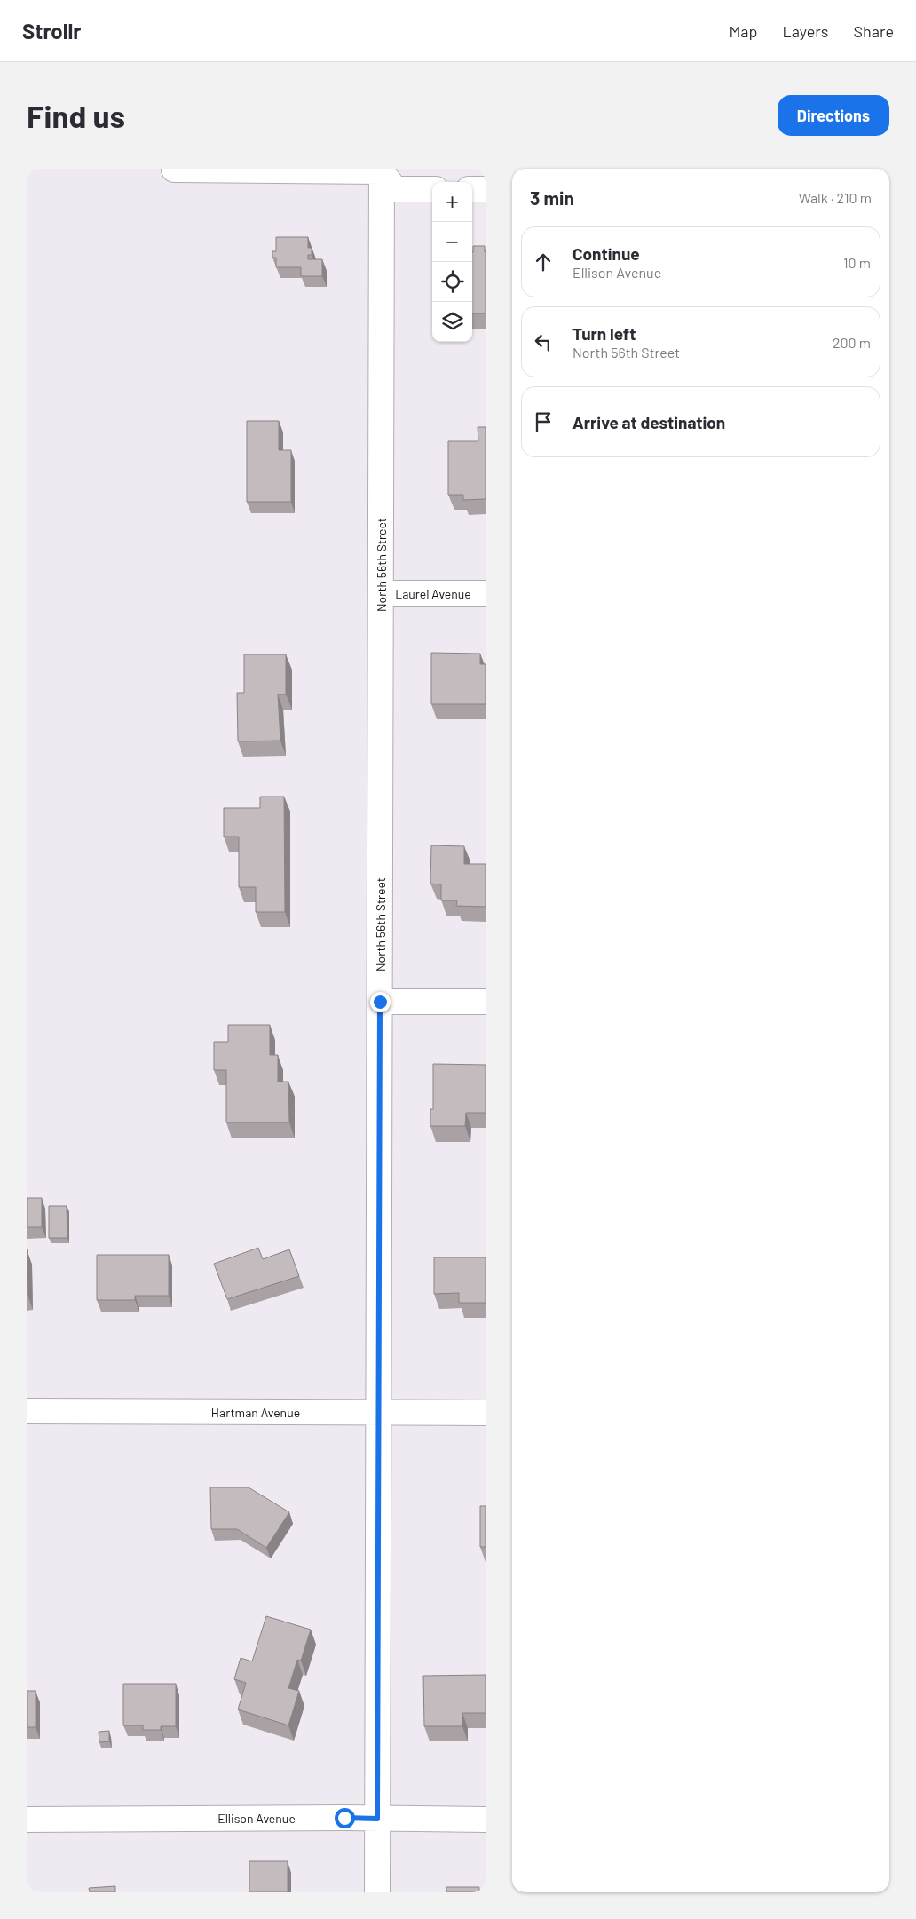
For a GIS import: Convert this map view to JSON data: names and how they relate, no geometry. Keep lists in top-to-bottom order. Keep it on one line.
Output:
{"streets":{"street":["North 56th Street","Laurel Avenue","Hartman Avenue","Ellison Avenue"]},"crossings":[["North 56th Street","Laurel Avenue"],["North 56th Street","Hartman Avenue"],["North 56th Street","Ellison Avenue"]],"page":{"header":"Strollr","nav":["Map","Layers","Share"],"buttons":"Directions","title":"Find us","heading":["3 min","Walk · 210 m"],"map_buttons":["+","−"],"list":[["Continue","Ellison Avenue","10 m"],["Turn left","North 56th Street","200 m"],"Arrive at destination"]}}
